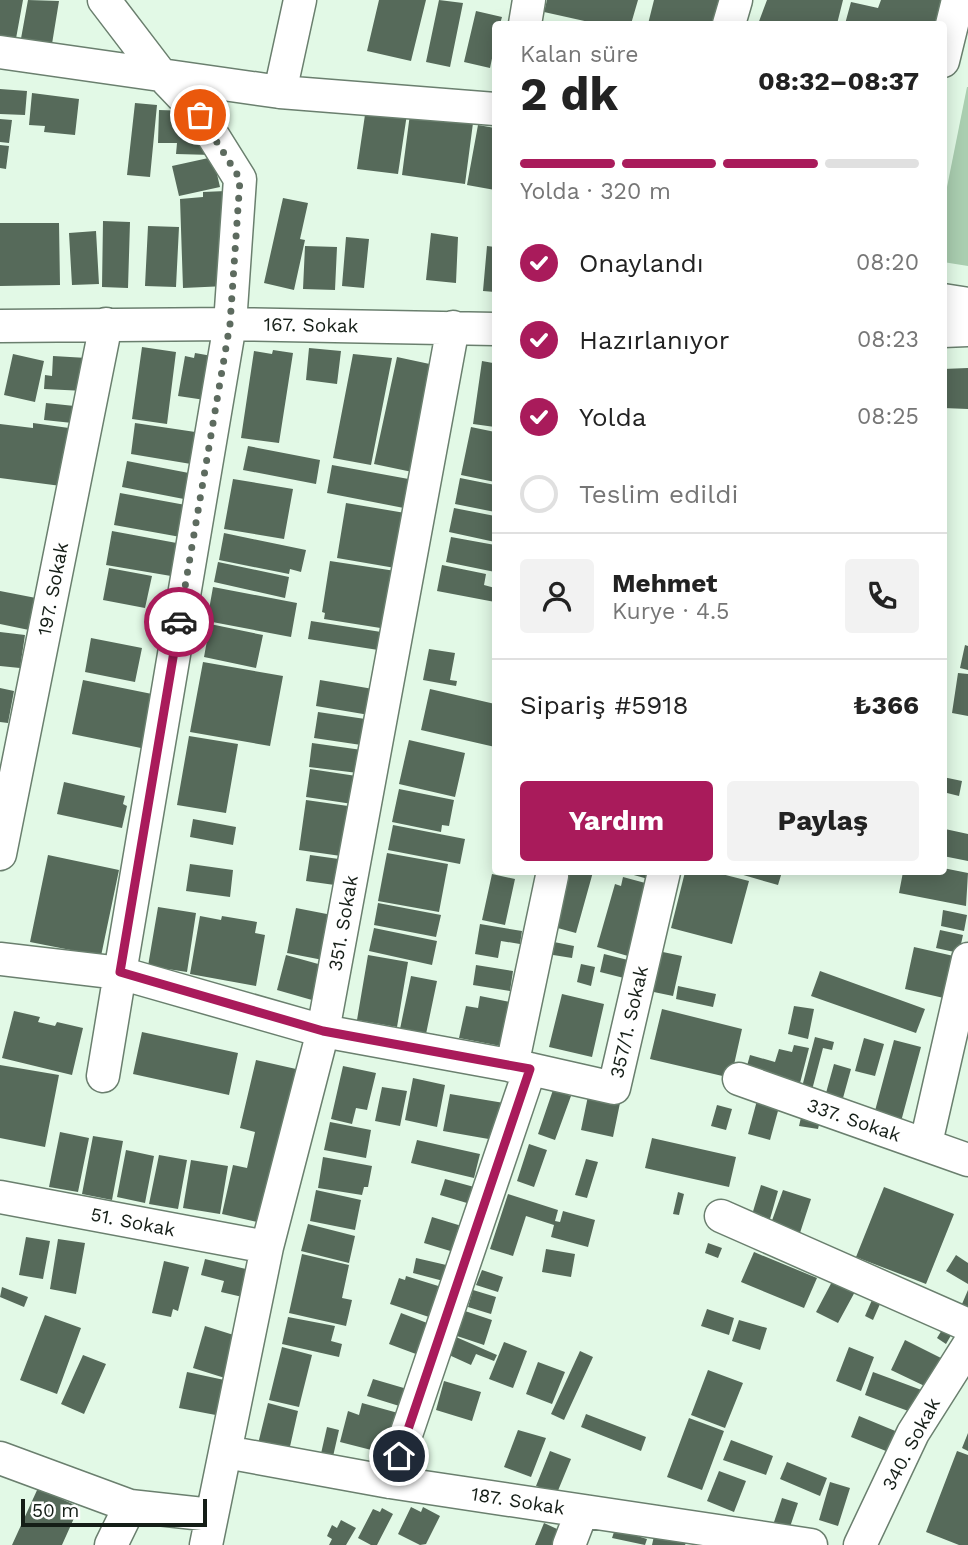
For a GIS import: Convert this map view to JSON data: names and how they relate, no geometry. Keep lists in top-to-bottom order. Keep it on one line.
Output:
{"streets":{"street":["167. Sokak","197. Sokak","351. Sokak","357/1. Sokak","337. Sokak","51. Sokak","340. Sokak","187. Sokak"]},"crossings":[["167. Sokak","197. Sokak"],["167. Sokak","351. Sokak"],["351. Sokak","357/1. Sokak"],["351. Sokak","51. Sokak"],["351. Sokak","187. Sokak"]],"scale_bar":"50 m","page":{"heading":["2 dk","Kalan süre","08:32–08:37"],"panel":["Mehmet","Kurye · 4.5","Sipariş #5918","₺366"],"bar":"Yolda · 320 m","list":[["Onaylandı","08:20"],["Hazırlanıyor","08:23"],["Yolda","08:25"],"Teslim edildi"],"buttons":["Yardım","Paylaş"],"scale":"50 m"}}
